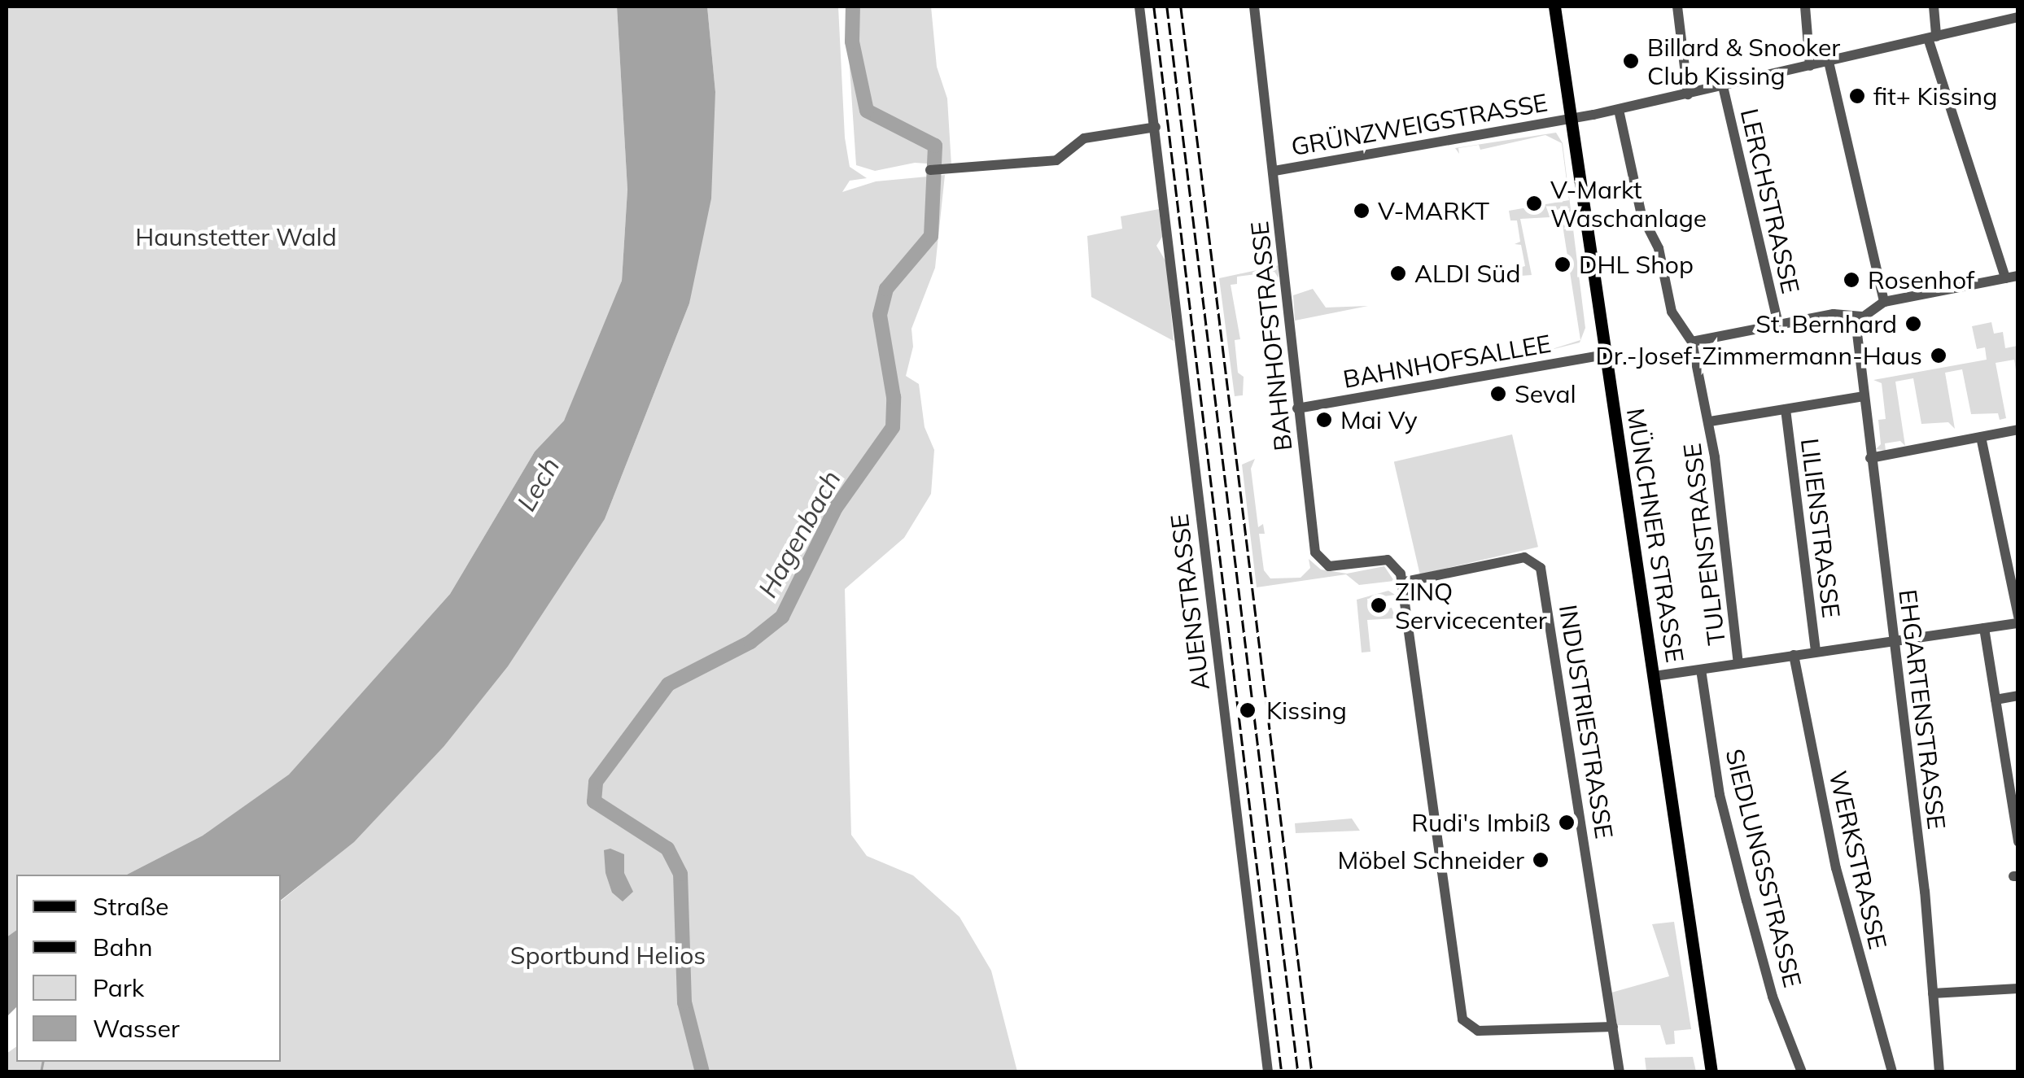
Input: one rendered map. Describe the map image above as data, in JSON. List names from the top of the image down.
{
  "streets": {
    "main road": ["MÜNCHNER STRASSE"],
    "street": [
      "GRÜNZWEIGSTRASSE",
      "LERCHSTRASSE",
      "BAHNHOFSTRASSE",
      "BAHNHOFSALLEE",
      "LILIENSTRASSE",
      "TULPENSTRASSE",
      "AUENSTRASSE",
      "EHGARTENSTRASSE",
      "INDUSTRIESTRASSE",
      "WERKSTRASSE",
      "SIEDLUNGSSTRASSE"
    ]
  },
  "crossings": [
    ["GRÜNZWEIGSTRASSE", "LERCHSTRASSE"],
    ["GRÜNZWEIGSTRASSE", "BAHNHOFSTRASSE"],
    ["GRÜNZWEIGSTRASSE", "MÜNCHNER STRASSE"],
    ["GRÜNZWEIGSTRASSE", "TULPENSTRASSE"],
    ["BAHNHOFSTRASSE", "BAHNHOFSALLEE"],
    ["BAHNHOFSTRASSE", "INDUSTRIESTRASSE"],
    ["BAHNHOFSALLEE", "MÜNCHNER STRASSE"],
    ["LILIENSTRASSE", "TULPENSTRASSE"],
    ["TULPENSTRASSE", "EHGARTENSTRASSE"]
  ],
  "water": ["Lech", "Hagenbach"],
  "parks": ["Haunstetter Wald", "Sportbund Helios"],
  "places": [
    "Billard & Snooker Club Kissing",
    "fit+ Kissing",
    "V-Markt Waschanlage",
    "V-MARKT",
    "DHL Shop",
    "ALDI Süd",
    "Rosenhof",
    "St. Bernhard",
    "Dr.-Josef-Zimmermann-Haus",
    "Seval",
    "Mai Vy",
    "ZINQ Servicecenter",
    "Kissing",
    "Rudi's Imbiß",
    "Möbel Schneider"
  ],
  "legend": [
    "Straße",
    "Bahn",
    "Park",
    "Wasser"
  ]
}
